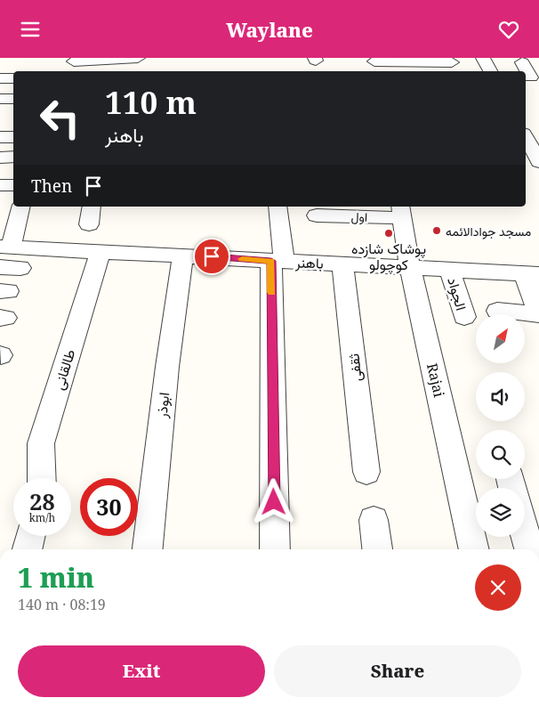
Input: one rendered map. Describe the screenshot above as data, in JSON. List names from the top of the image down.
{
  "streets": {
    "street": [
      "اول",
      "باهنر",
      "الجواد",
      "ثقفی",
      "طالقانی",
      "Rajai",
      "ابوذر"
    ]
  },
  "crossings": [
    ["اول", "Rajai"],
    ["باهنر", "الجواد"],
    ["باهنر", "ثقفی"],
    ["باهنر", "طالقانی"],
    ["باهنر", "Rajai"],
    ["باهنر", "ابوذر"]
  ],
  "places": ["مسجد جوادالائمه", "پوشاک شازده کوچولو"],
  "north": "top right",
  "page": {
    "header": "Waylane",
    "turn": ["110 m", "باهنر"],
    "then": "Then",
    "speed": "28 km/h",
    "limit": "30",
    "heading": ["1 min", "140 m · 08:19"],
    "buttons": ["Exit", "Share"]
  }
}
